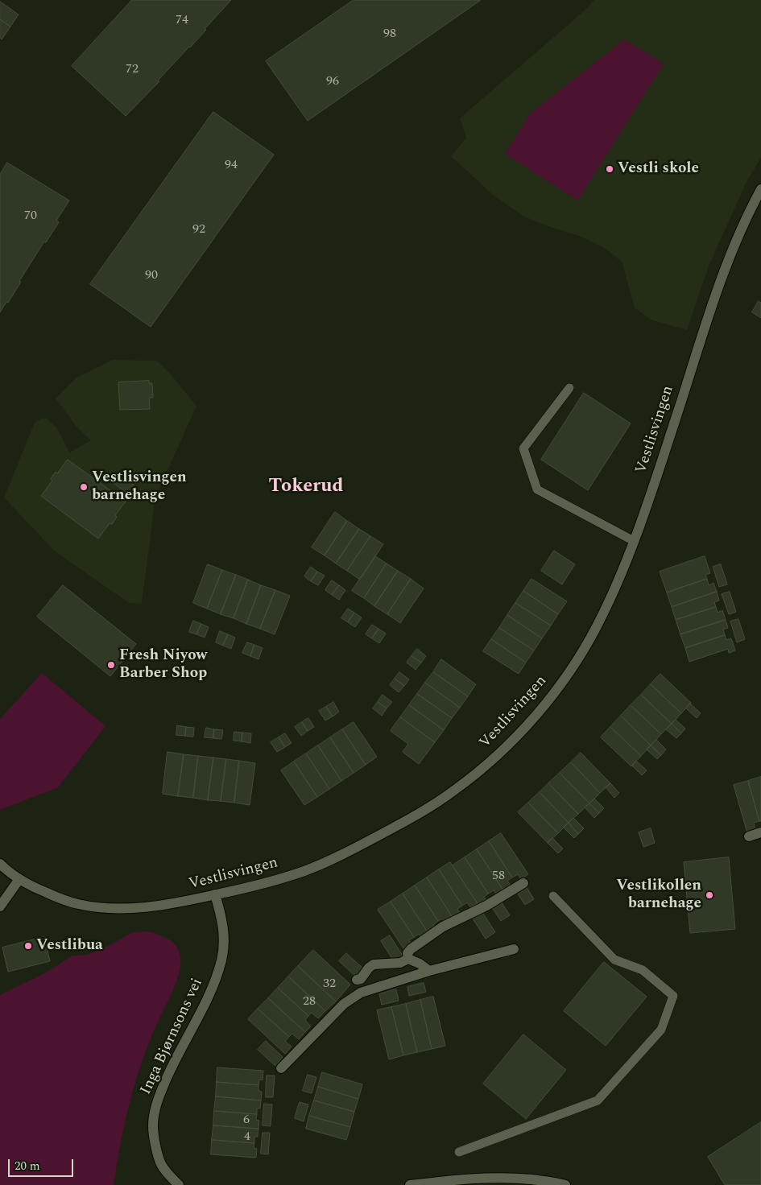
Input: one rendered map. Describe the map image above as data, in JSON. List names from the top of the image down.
{
  "streets": {
    "street": ["Vestlisvingen", "Inga Bjørnsons vei"]
  },
  "crossings": [
    ["Vestlisvingen", "Inga Bjørnsons vei"]
  ],
  "districts": ["Tokerud"],
  "places": [
    "Vestli skole",
    "Vestlisvingen barnehage",
    "Fresh Niyow Barber Shop",
    "Vestlikollen barnehage",
    "Vestlibua"
  ],
  "house_numbers": [
    "74",
    "98",
    "72",
    "96",
    "94",
    "70",
    "92",
    "90",
    "58",
    "32",
    "28",
    "6",
    "4"
  ],
  "scale_bar": "20 m"
}
